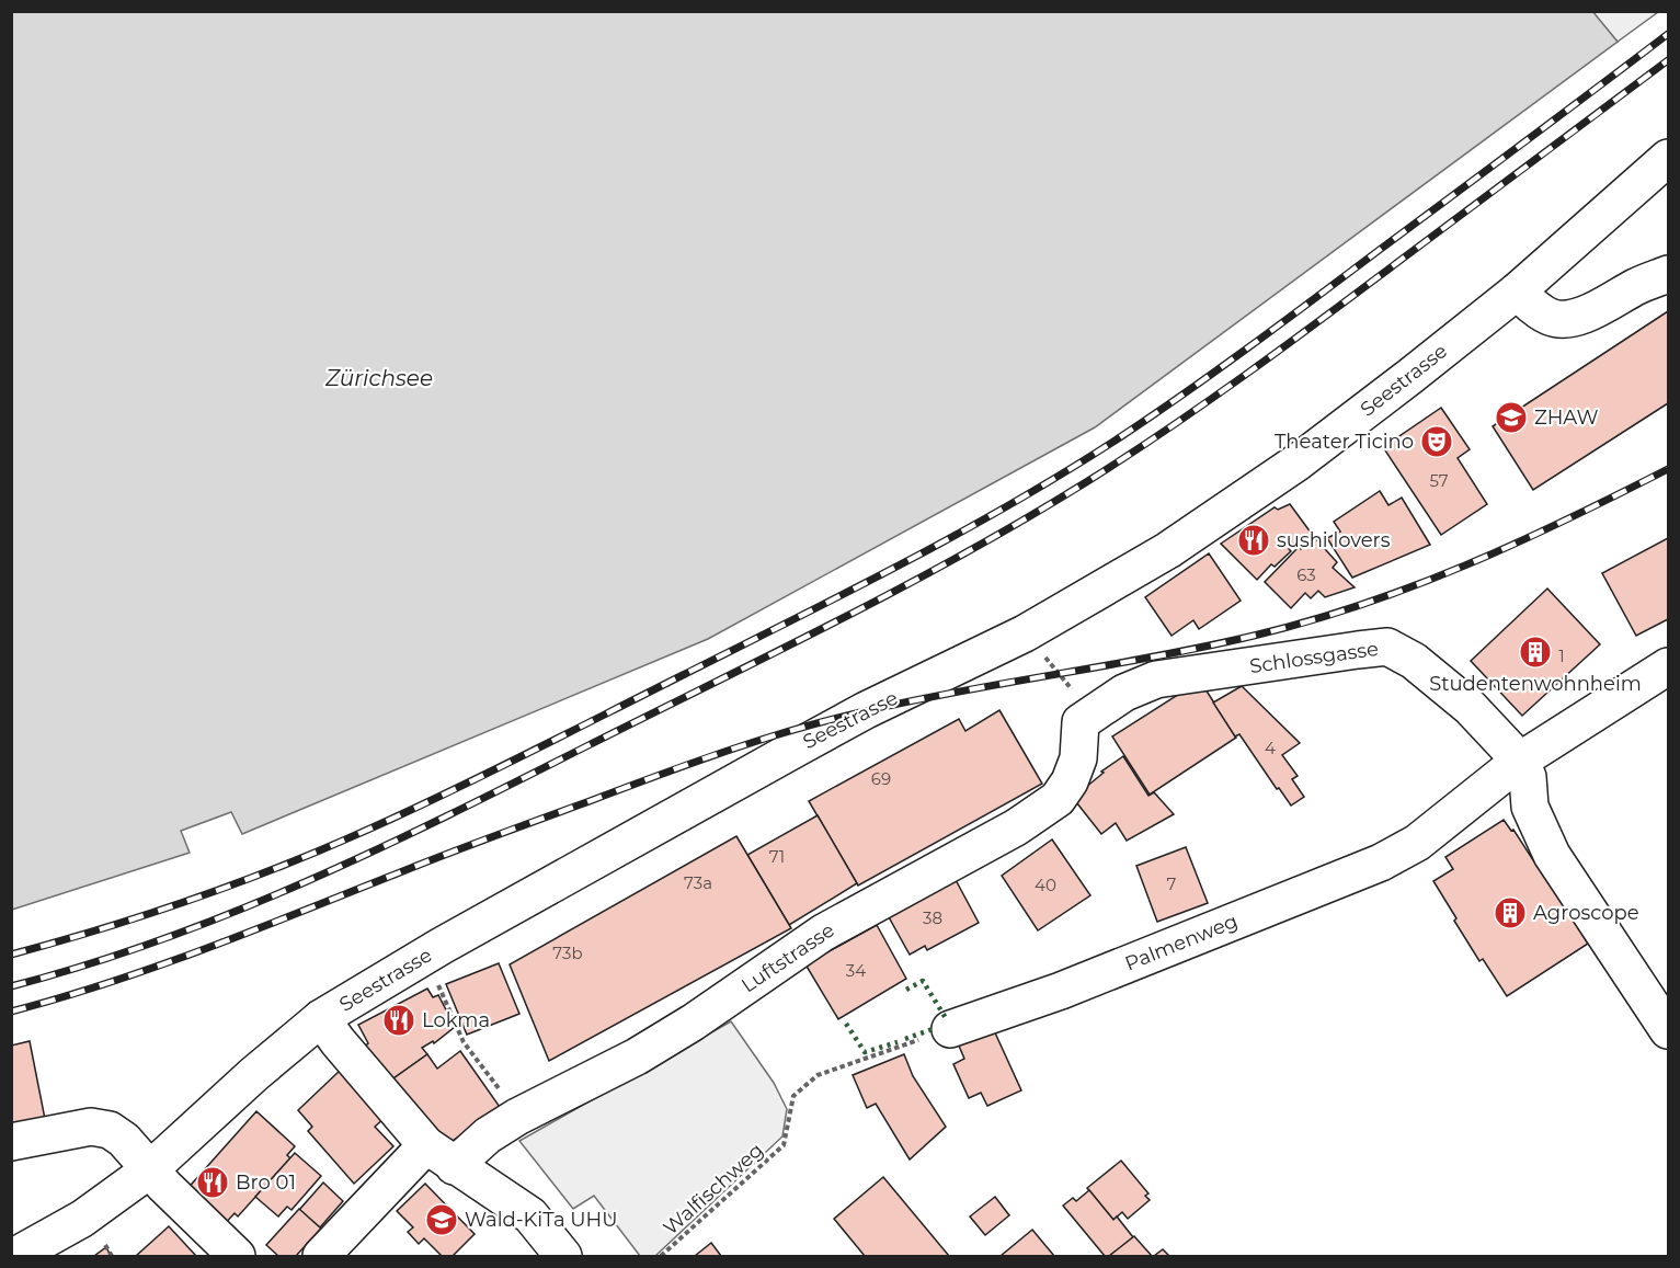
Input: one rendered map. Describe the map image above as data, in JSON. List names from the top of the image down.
{
  "streets": {
    "street": [
      "Seestrasse",
      "Schlossgasse",
      "Palmenweg",
      "Luftstrasse"
    ],
    "path": ["Walfischweg"]
  },
  "crossings": [
    ["Schlossgasse", "Palmenweg"],
    ["Schlossgasse", "Luftstrasse"],
    ["Palmenweg", "Walfischweg"]
  ],
  "water": ["Zürichsee"],
  "places": {
    "school or university": ["ZHAW", "Wald-KiTa UHU"],
    "theatre": ["Theater Ticino"],
    "restaurant": ["sushi lovers", "Lokma", "Bro 01"],
    "building": ["Studentenwohnheim", "Agroscope"]
  },
  "house_numbers": [
    "57",
    "63",
    "1",
    "4",
    "69",
    "71",
    "73a",
    "7",
    "40",
    "38",
    "73b",
    "34"
  ]
}
